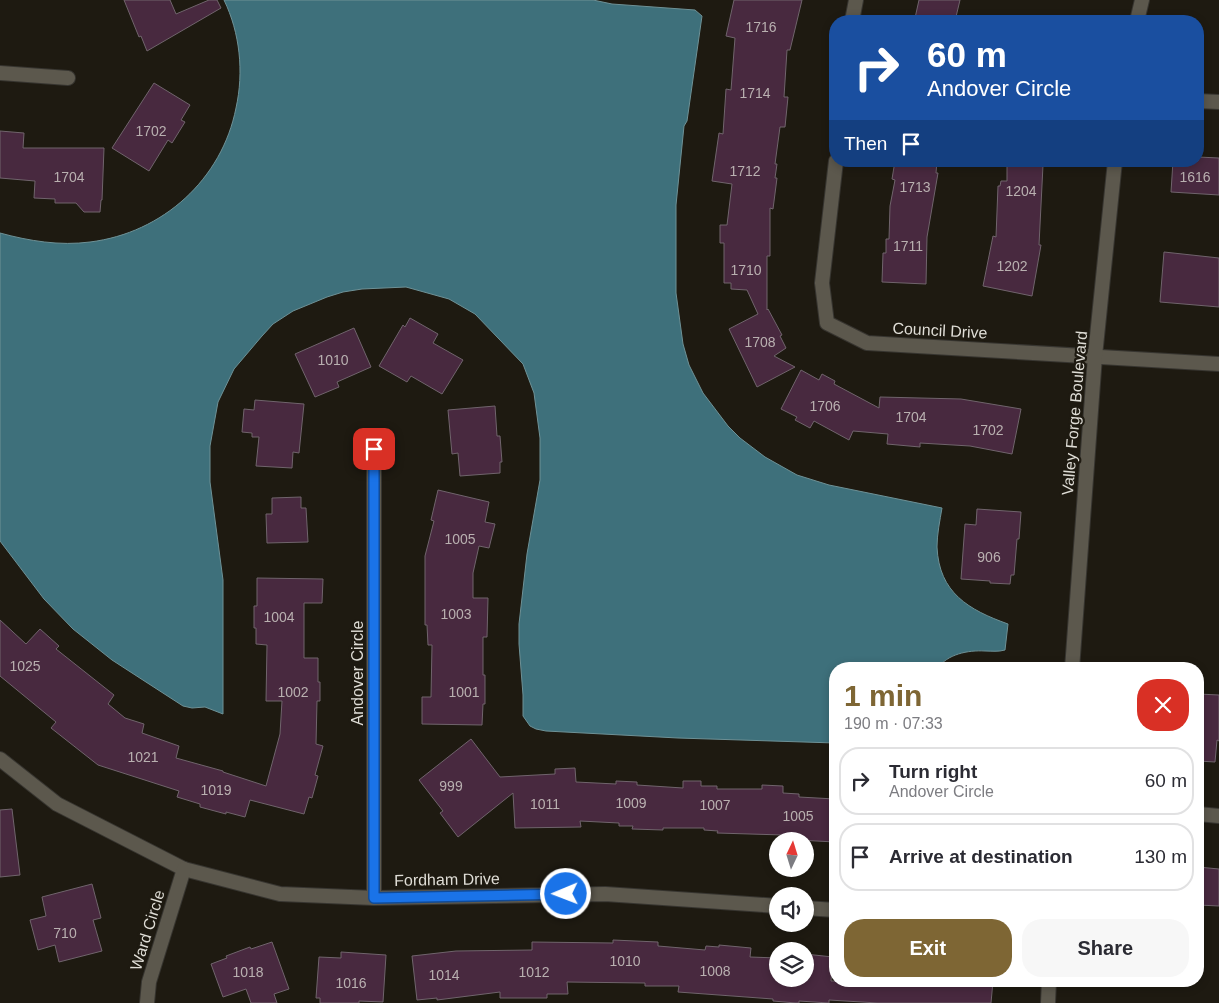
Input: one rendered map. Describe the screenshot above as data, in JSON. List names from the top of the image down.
{
  "streets": {
    "street": [
      "Council Drive",
      "Valley Forge Boulevard",
      "Andover Circle",
      "Fordham Drive",
      "Ward Circle"
    ]
  },
  "crossings": [
    ["Council Drive", "Valley Forge Boulevard"],
    ["Andover Circle", "Fordham Drive"],
    ["Fordham Drive", "Ward Circle"]
  ],
  "house_numbers": [
    "1716",
    "1714",
    "1702",
    "1712",
    "1704",
    "1616",
    "1713",
    "1204",
    "1711",
    "1202",
    "1710",
    "1708",
    "1010",
    "1706",
    "1704",
    "1702",
    "1005",
    "906",
    "1003",
    "1004",
    "1025",
    "1002",
    "1001",
    "1021",
    "999",
    "1019",
    "1009",
    "1011",
    "1007",
    "1005",
    "710",
    "1010",
    "1008",
    "1018",
    "1012",
    "1014",
    "1016"
  ],
  "north": "top",
  "page": {
    "turn": ["60 m", "Andover Circle"],
    "then": "Then",
    "heading": ["1 min", "190 m · 07:33"],
    "list": [
      {
        "name": "Turn right",
        "note": "Andover Circle",
        "value": "60 m"
      },
      {
        "name": "Arrive at destination",
        "value": "130 m"
      }
    ],
    "buttons": ["Exit", "Share"]
  }
}
